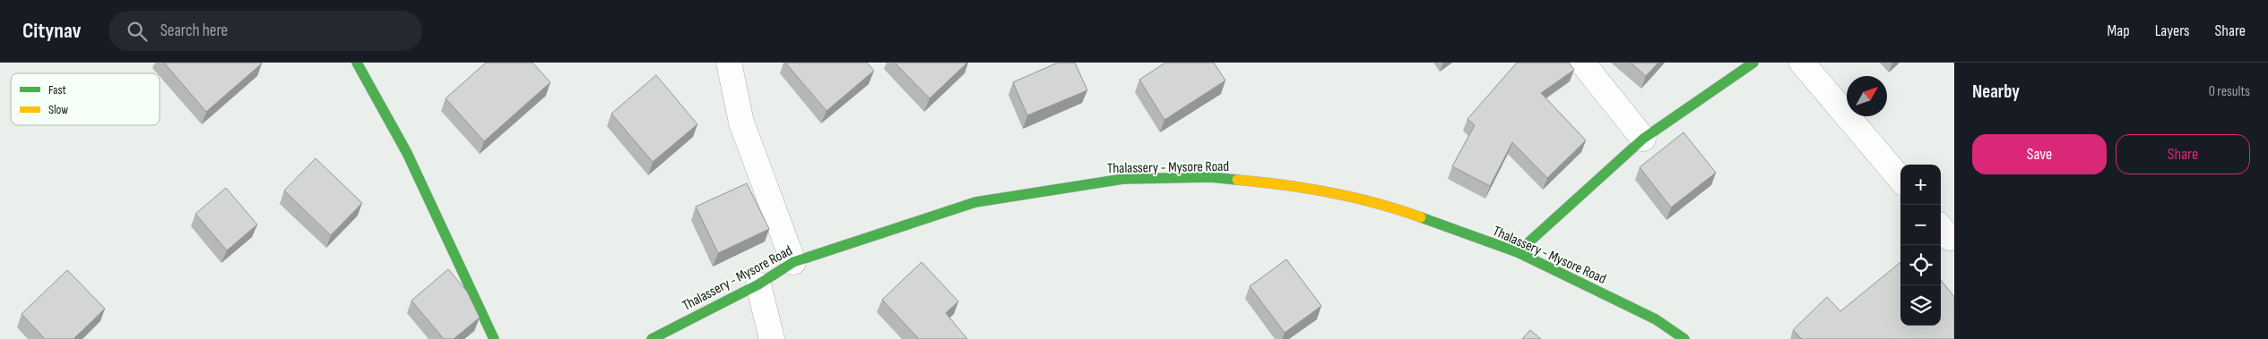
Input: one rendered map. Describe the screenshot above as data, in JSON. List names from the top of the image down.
{
  "streets": {
    "main road": ["Thalassery - Mysore Road"]
  },
  "legend": ["Fast", "Slow"],
  "north": "top right",
  "page": {
    "header": "Citynav",
    "search": "Search here",
    "nav": ["Map", "Layers", "Share"],
    "heading": ["Nearby", "0 results"],
    "buttons": ["Save", "Share"],
    "map_buttons": ["+", "−"]
  }
}
